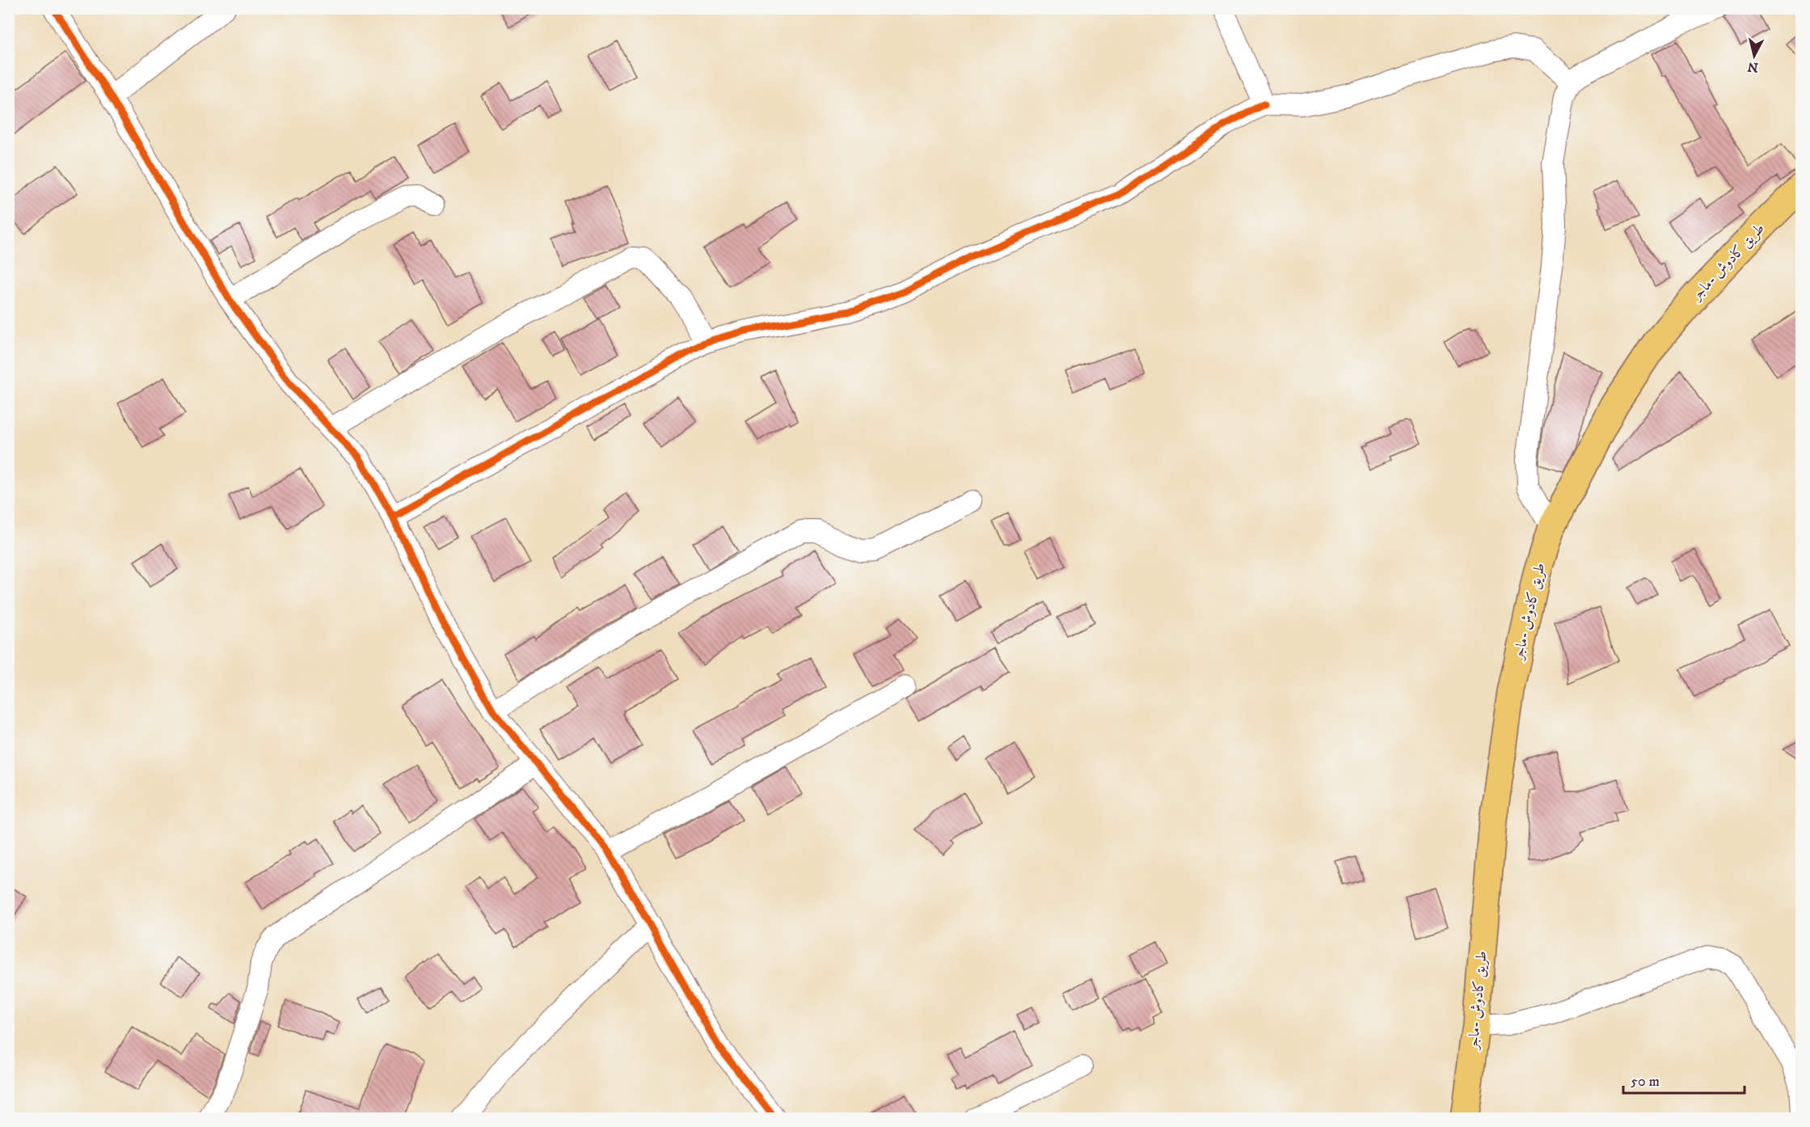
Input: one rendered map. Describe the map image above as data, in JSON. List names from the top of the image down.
{
  "streets": {
    "highway": ["طريق كادوش -ماجر"]
  },
  "scale_bar": "50 m",
  "north": "bottom"
}
